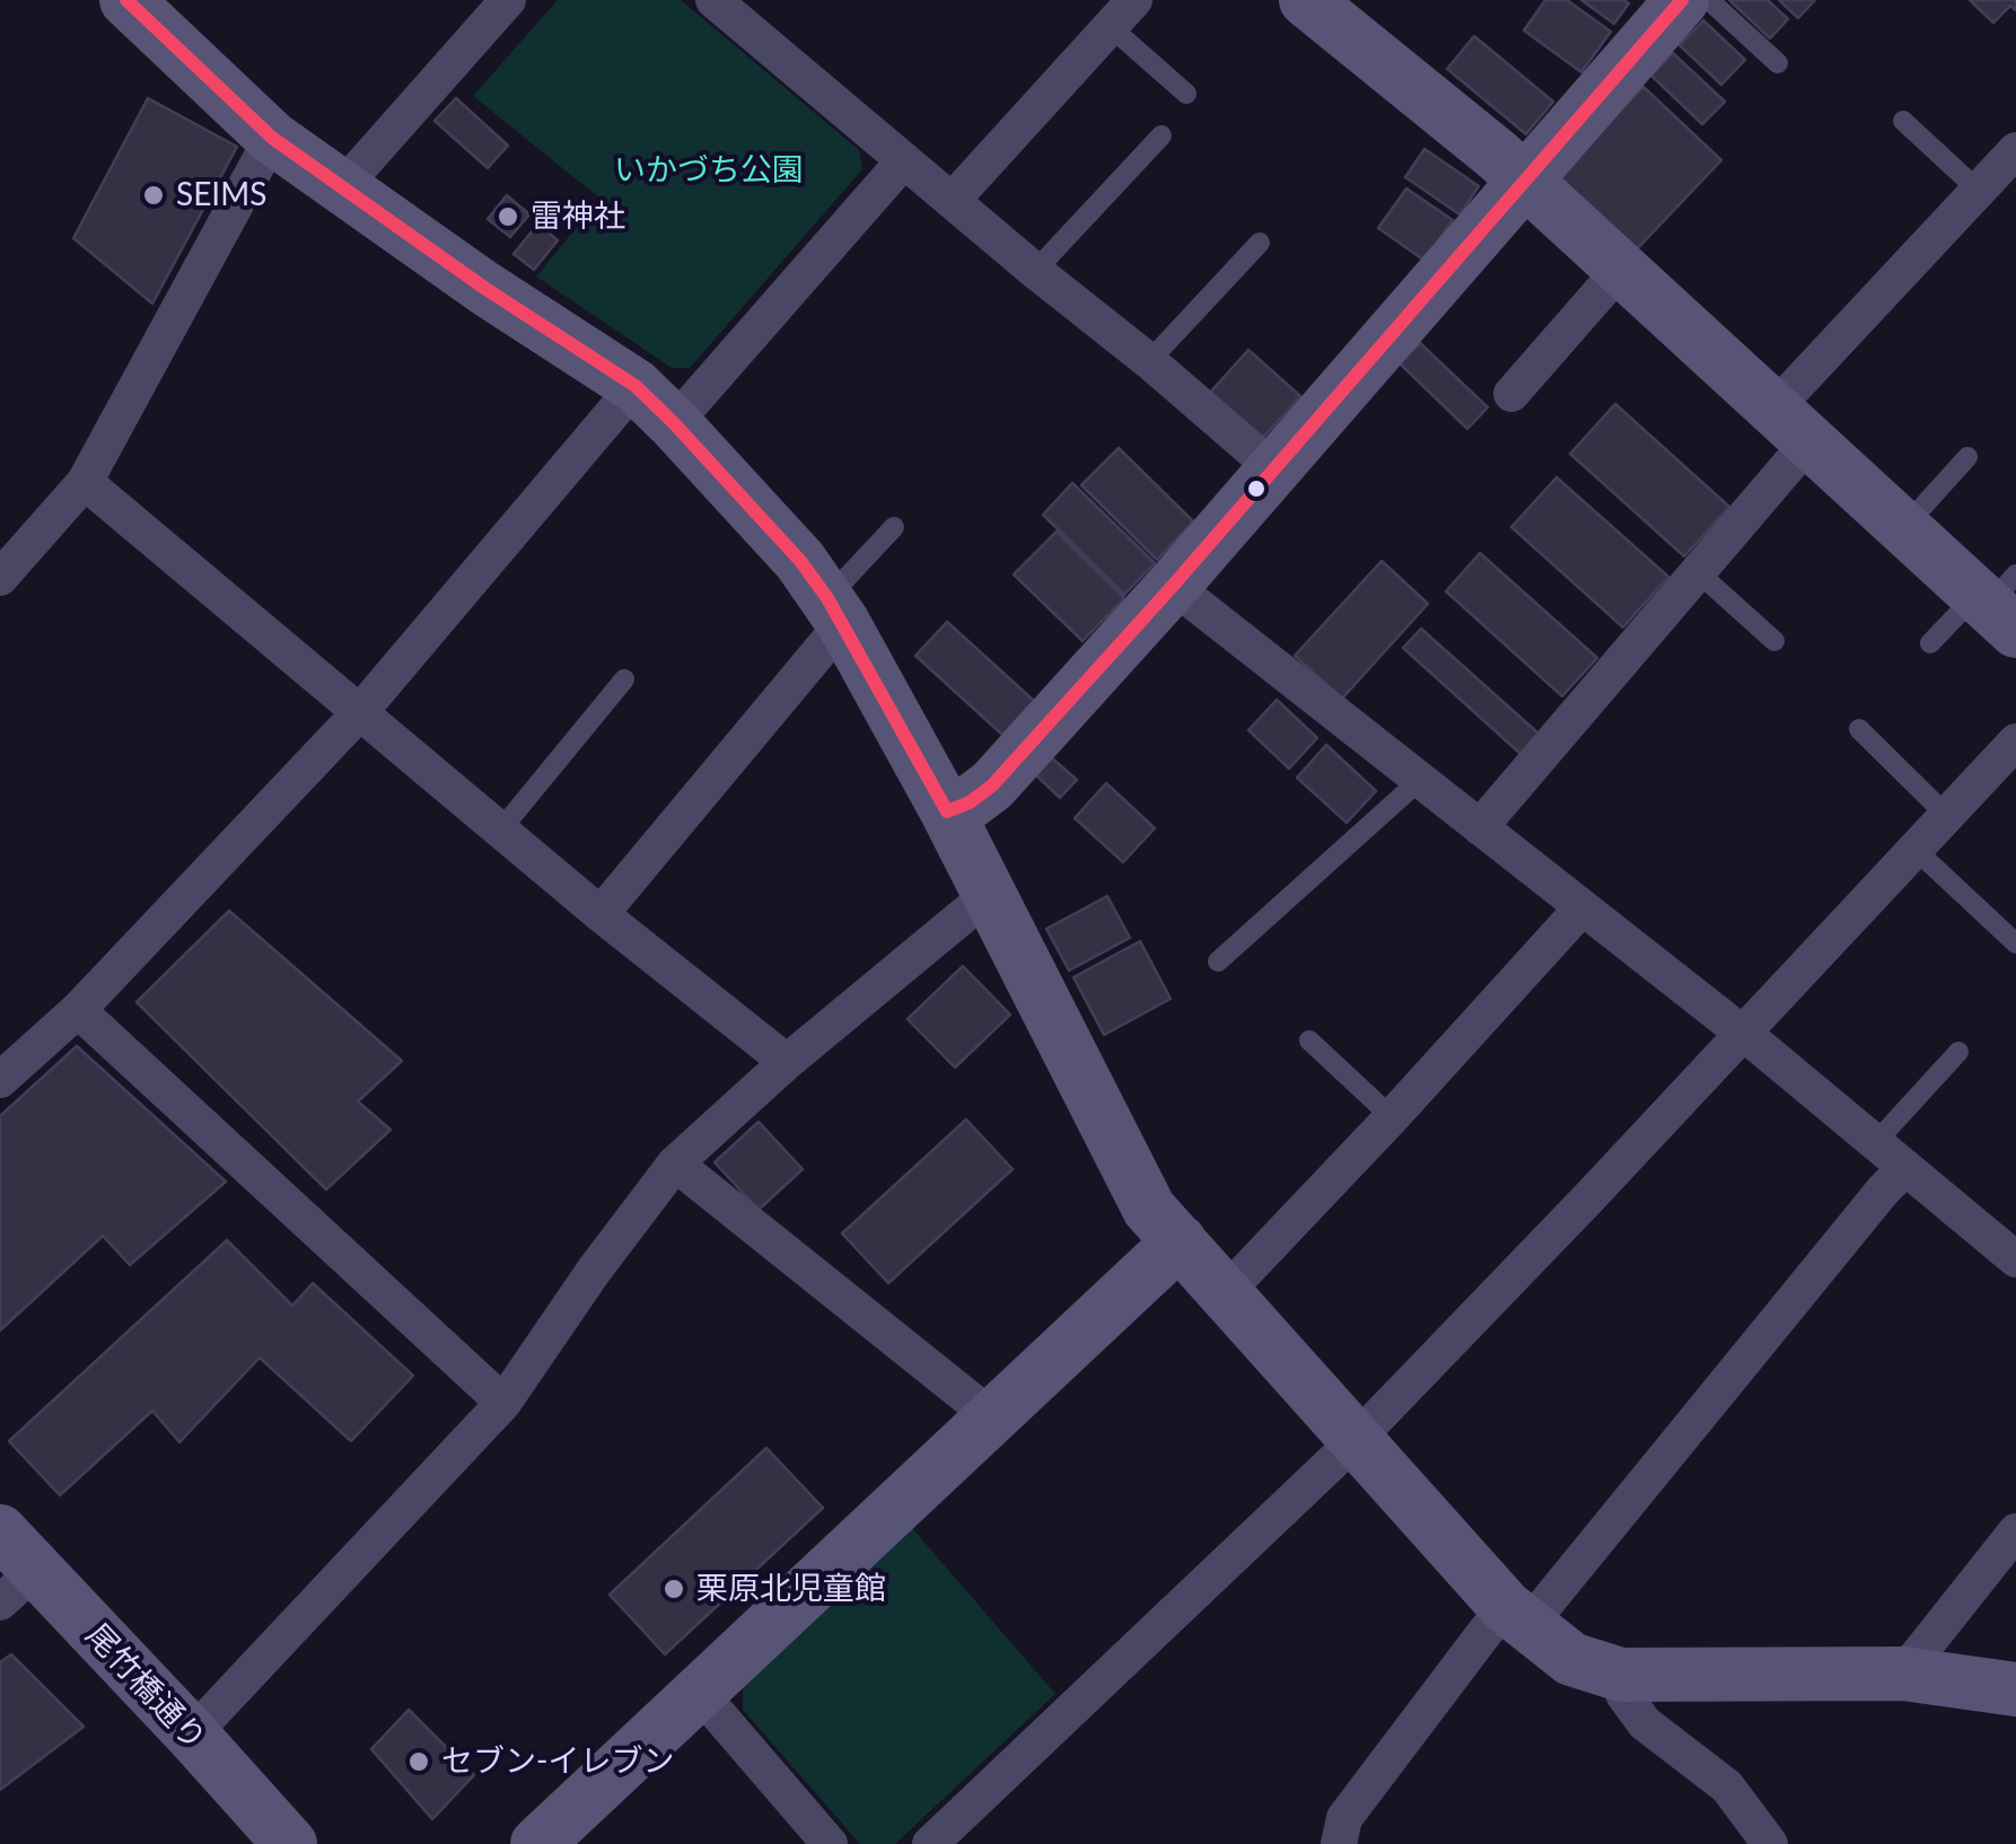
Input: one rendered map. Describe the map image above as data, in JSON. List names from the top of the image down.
{
  "streets": {
    "street": ["尾竹橋通り"]
  },
  "parks": ["いかづち公園"],
  "places": [
    "SEIMS",
    "雷神社",
    "栗原北児童館",
    "セブン-イレブン"
  ]
}
